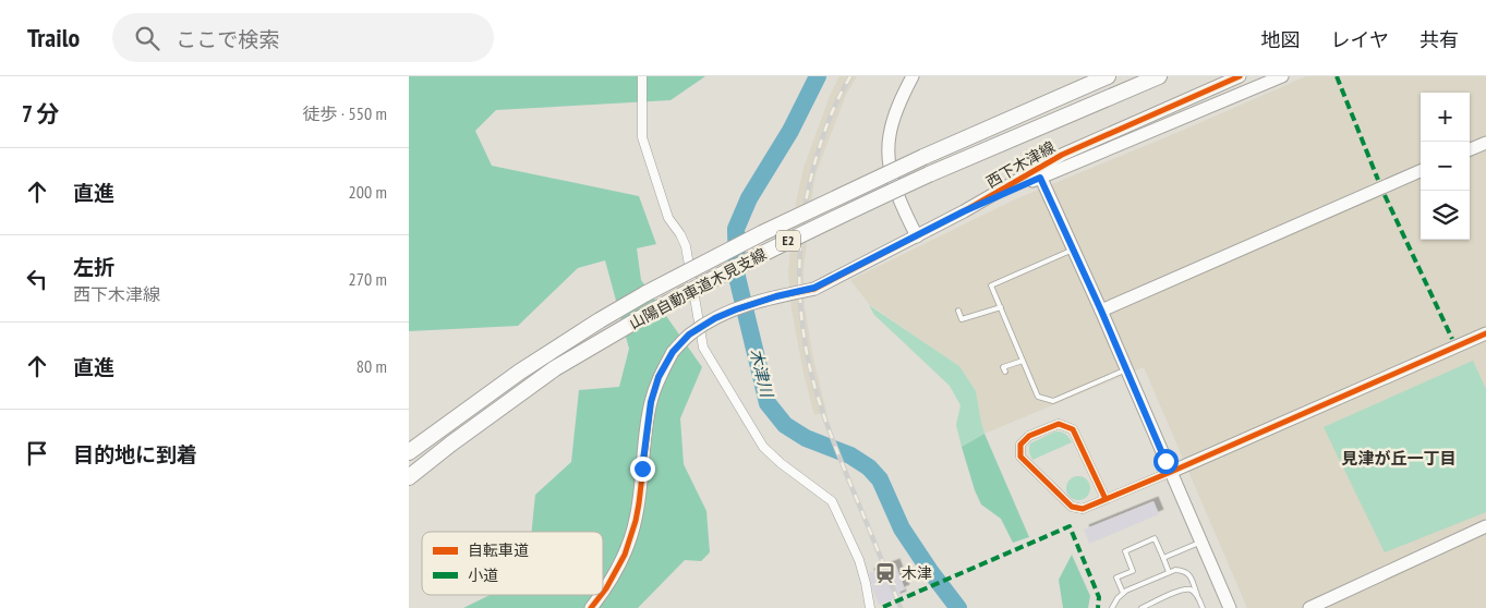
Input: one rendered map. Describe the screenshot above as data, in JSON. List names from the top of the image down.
{
  "streets": {
    "highway": ["E2", "山陽自動車道木見支線"],
    "street": ["西下木津線"]
  },
  "districts": ["見津が丘一丁目"],
  "water": ["木津川"],
  "places": {
    "station": ["木津"]
  },
  "legend": ["自転車道", "小道"],
  "page": {
    "header": "Trailo",
    "search": "ここで検索",
    "nav": ["地図", "レイヤ", "共有"],
    "heading": ["7 分", "徒歩 · 550 m"],
    "map_buttons": ["+", "−"],
    "list": [
      ["直進", "200 m"],
      ["左折", "西下木津線", "270 m"],
      ["直進", "80 m"],
      "目的地に到着"
    ]
  }
}
